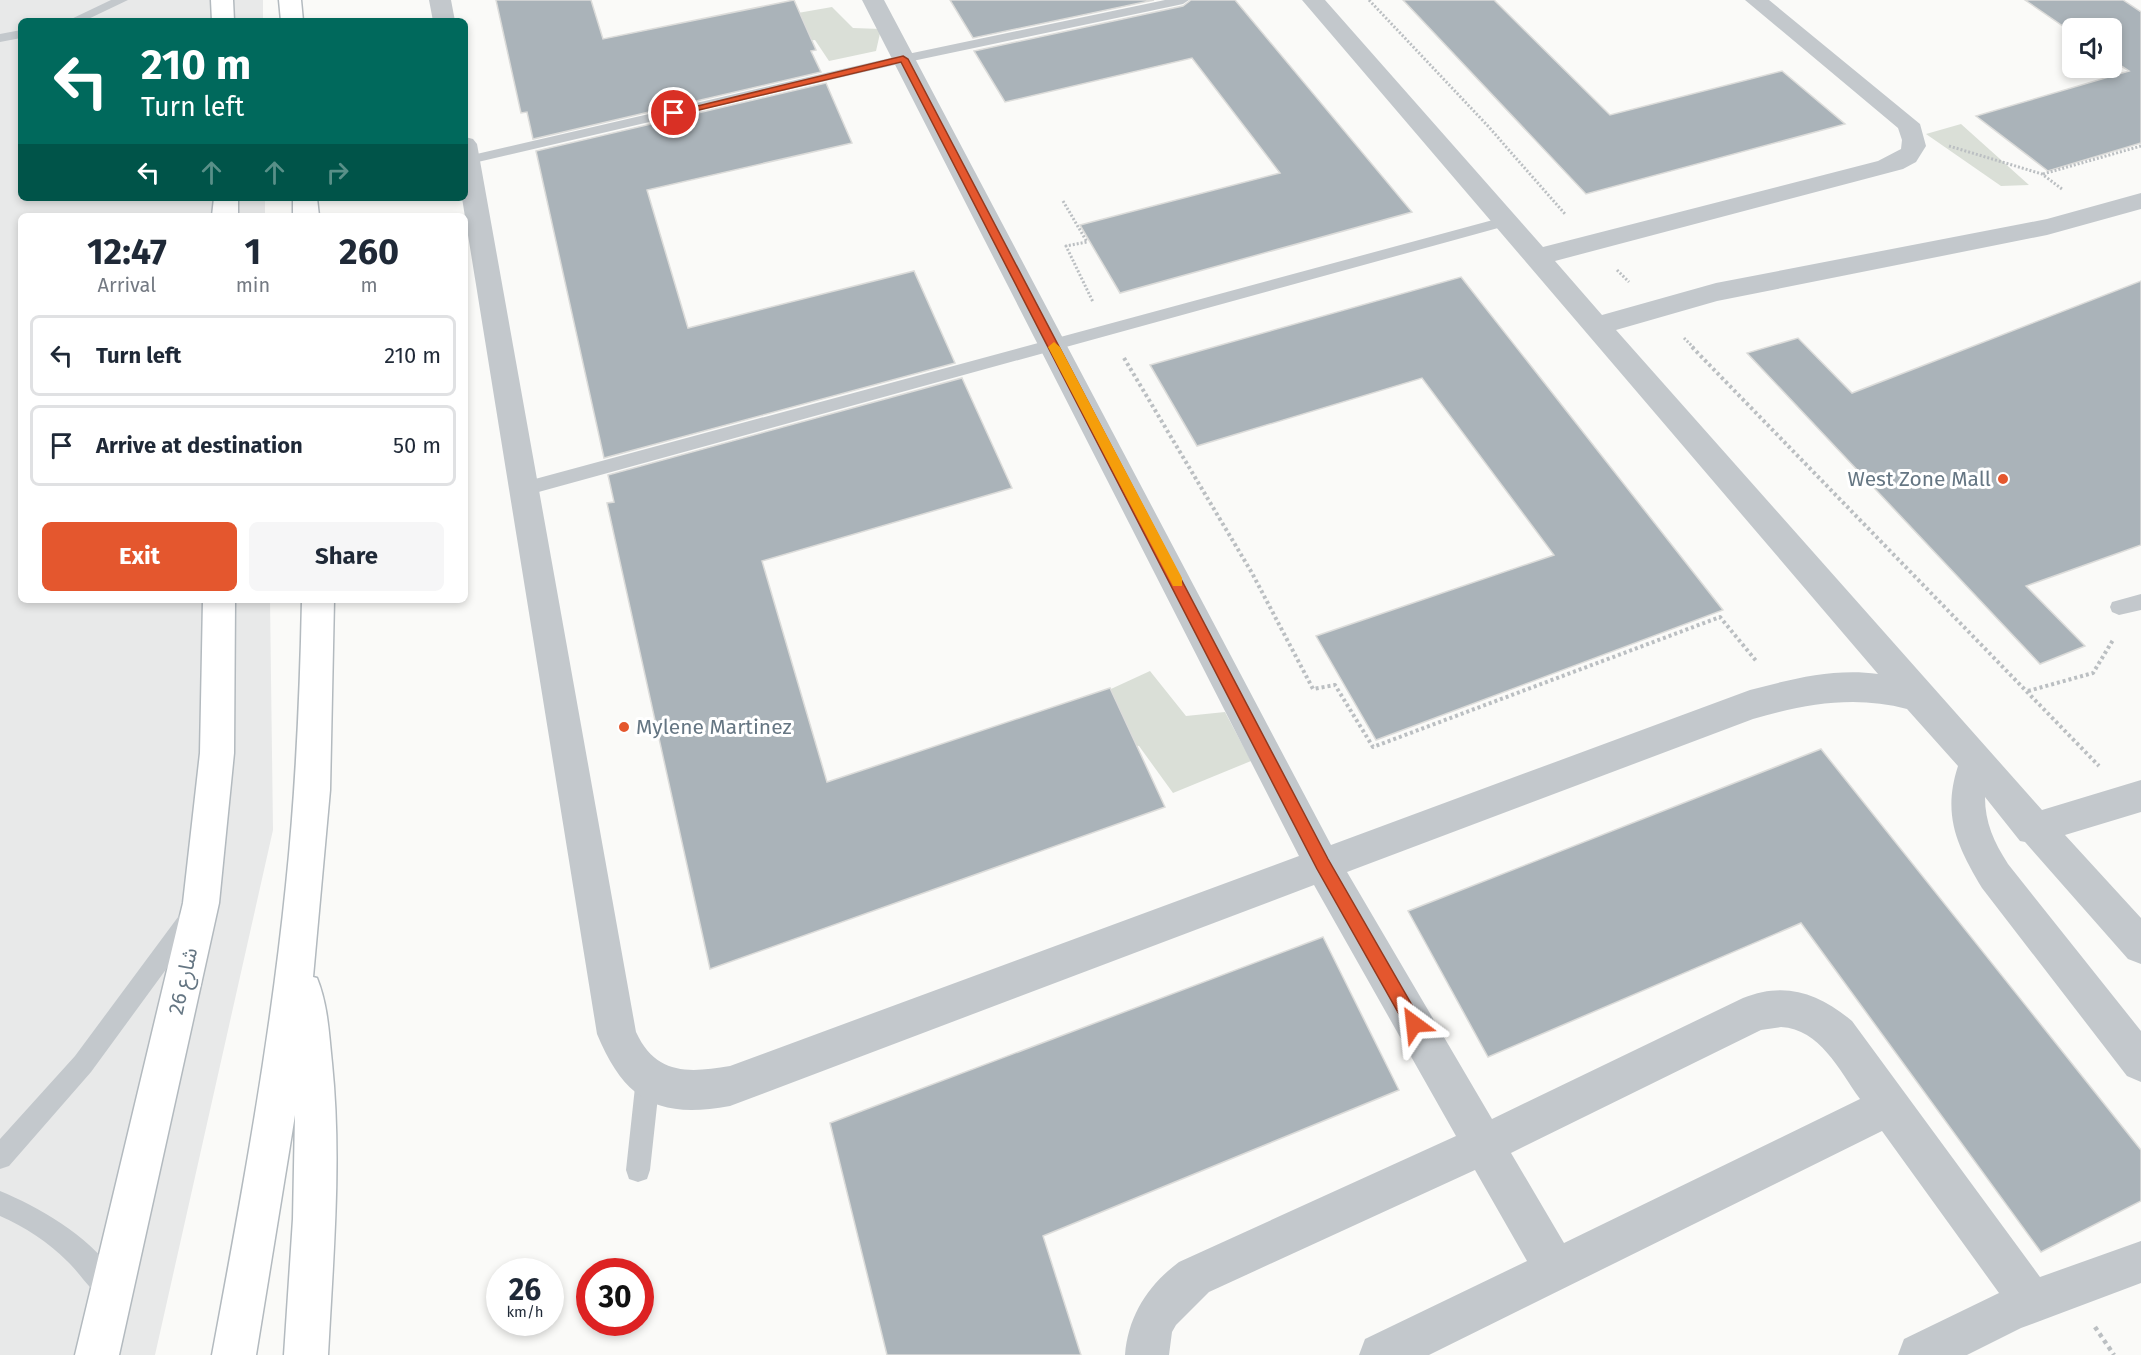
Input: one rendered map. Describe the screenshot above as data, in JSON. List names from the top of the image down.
{
  "streets": {
    "street": ["شارع 26"]
  },
  "places": ["West Zone Mall", "Mylene Martinez"],
  "page": {
    "turn": ["210 m", "Turn left"],
    "eta": [
      "12:47",
      "Arrival",
      "1",
      "min",
      "260",
      "m"
    ],
    "list": [
      {
        "name": "Turn left",
        "value": "210 m"
      },
      {
        "name": "Arrive at destination",
        "value": "50 m"
      }
    ],
    "buttons": ["Exit", "Share"],
    "speed": "26 km/h",
    "limit": "30"
  }
}
